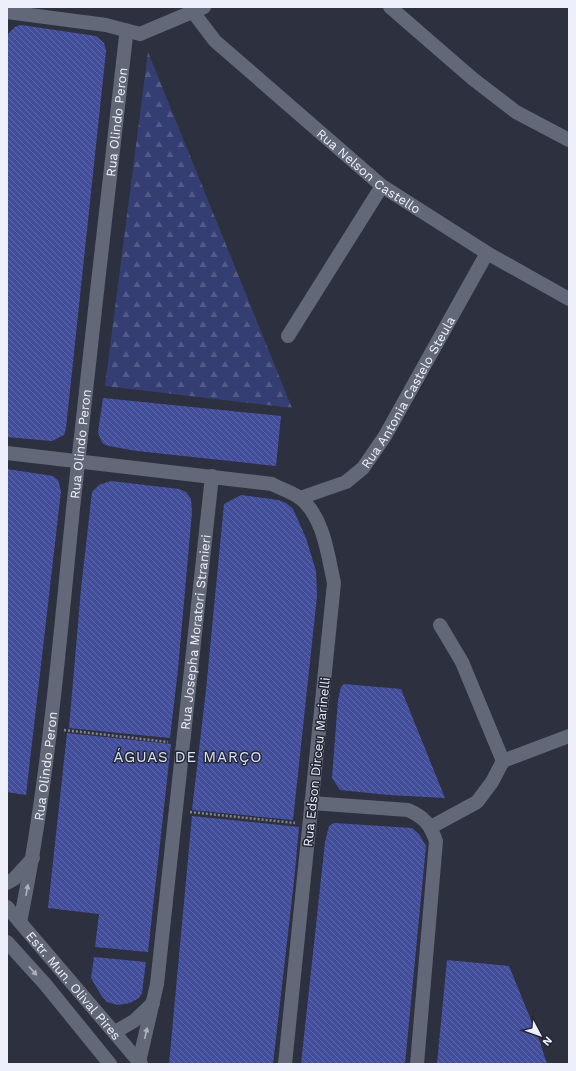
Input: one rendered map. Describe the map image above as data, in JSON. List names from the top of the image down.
{
  "streets": {
    "street": [
      "Rua Olindo Peron",
      "Rua Nelson Castello",
      "Rua Antonia Castelo Steula",
      "Rua Josepha Moratori Stranieri",
      "Rua Edson Dirceu Marinelli",
      "Estr. Mun. Olival Pires"
    ]
  },
  "crossings": [
    ["Rua Olindo Peron", "Rua Edson Dirceu Marinelli"],
    ["Rua Olindo Peron", "Estr. Mun. Olival Pires"],
    ["Rua Nelson Castello", "Rua Antonia Castelo Steula"],
    ["Rua Antonia Castelo Steula", "Rua Edson Dirceu Marinelli"],
    ["Rua Josepha Moratori Stranieri", "Rua Edson Dirceu Marinelli"],
    ["Rua Josepha Moratori Stranieri", "Estr. Mun. Olival Pires"]
  ],
  "districts": ["ÁGUAS DE MARÇO"],
  "north": "bottom right"
}
